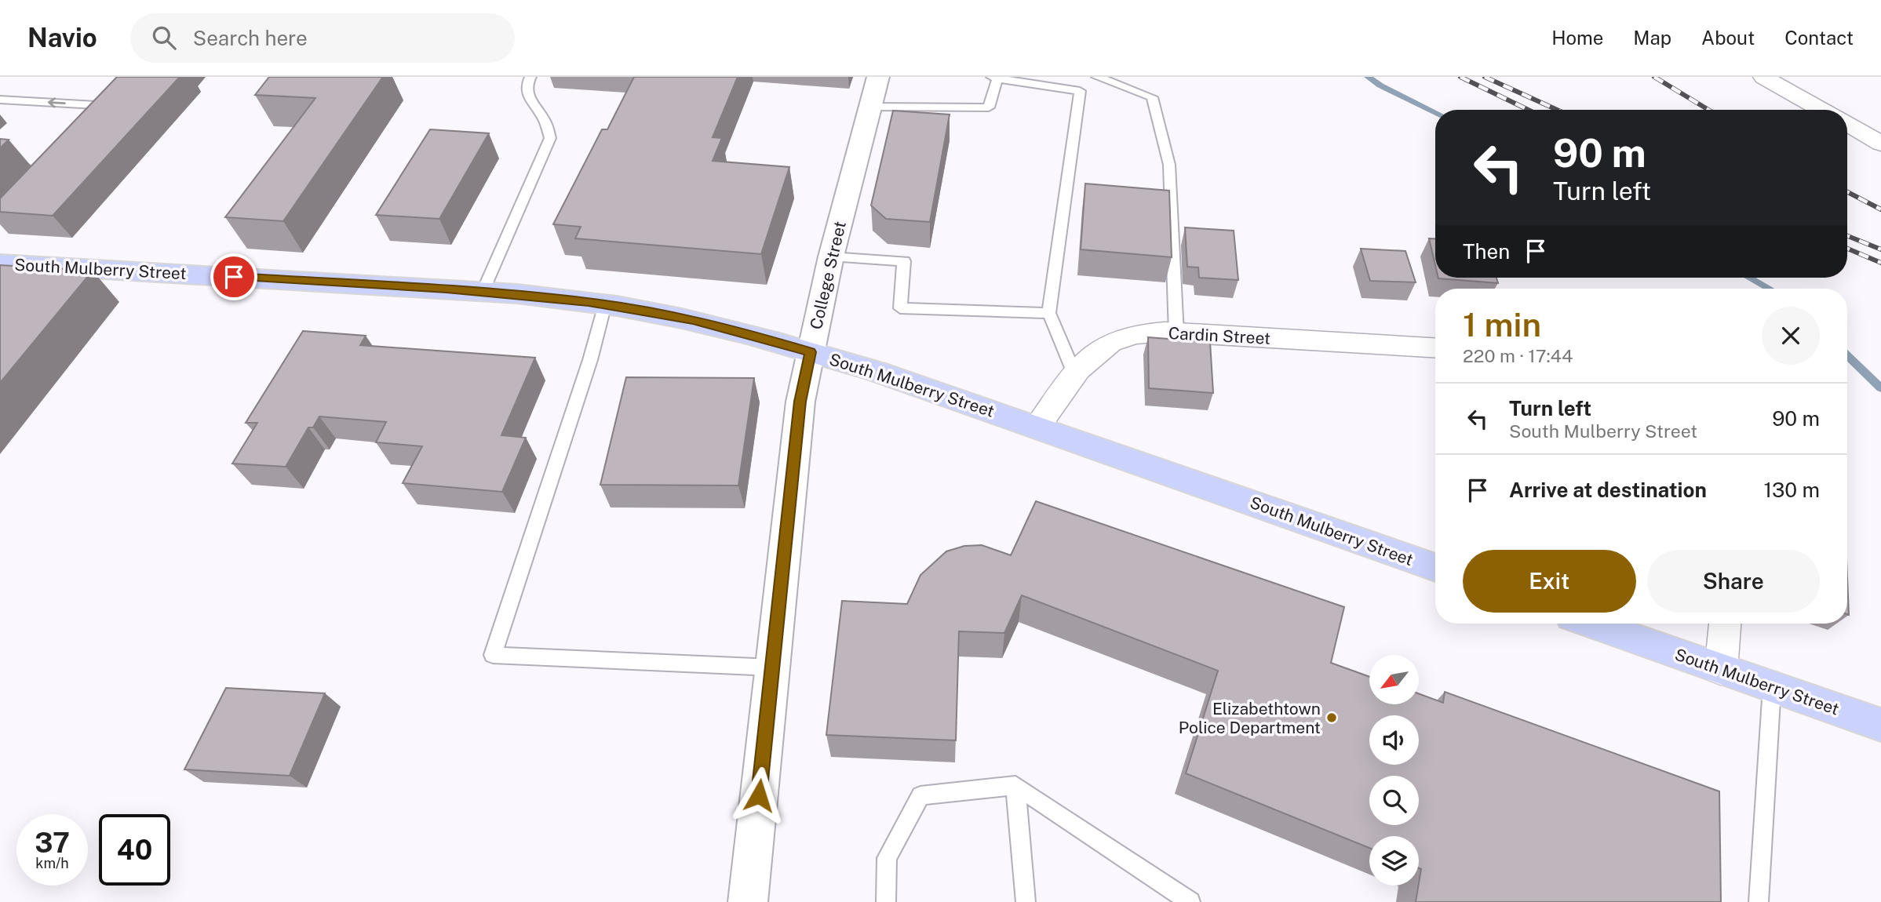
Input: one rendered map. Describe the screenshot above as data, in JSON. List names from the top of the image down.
{
  "streets": {
    "main road": ["South Mulberry Street"],
    "street": ["College Street", "Cardin Street"]
  },
  "crossings": [
    ["South Mulberry Street", "College Street"],
    ["South Mulberry Street", "Cardin Street"]
  ],
  "places": ["Elizabethtown Police Department"],
  "north": "bottom left",
  "page": {
    "header": "Navio",
    "search": "Search here",
    "nav": [
      "Home",
      "Map",
      "About",
      "Contact"
    ],
    "turn": ["90 m", "Turn left"],
    "then": "Then",
    "heading": ["1 min", "220 m · 17:44"],
    "list": [
      {
        "name": "Turn left",
        "note": "South Mulberry Street",
        "value": "90 m"
      },
      {
        "name": "Arrive at destination",
        "value": "130 m"
      }
    ],
    "buttons": ["Exit", "Share"],
    "speed": "37 km/h",
    "limit": "40"
  }
}
